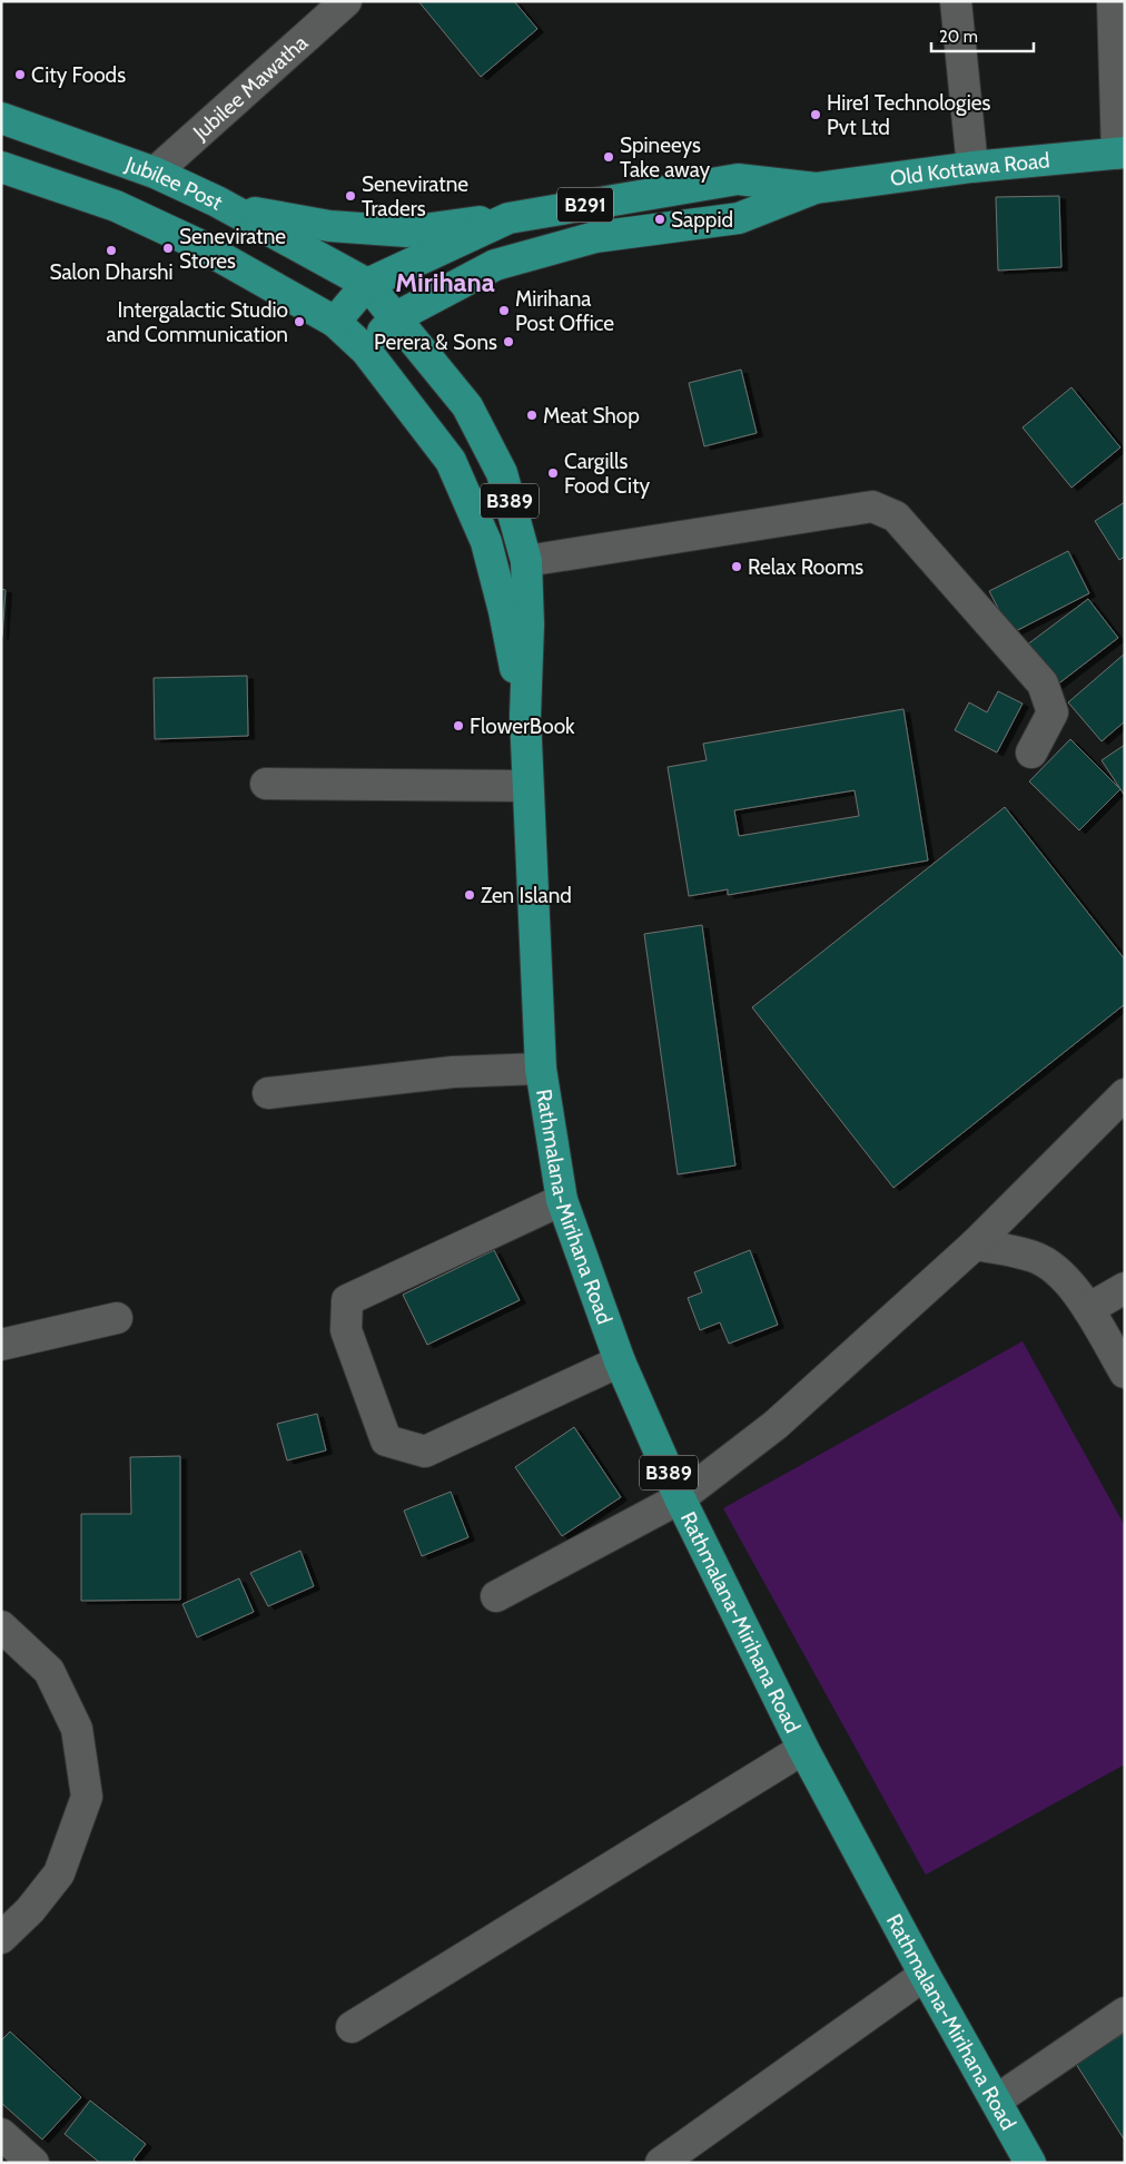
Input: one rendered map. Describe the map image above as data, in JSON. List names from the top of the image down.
{
  "streets": {
    "main road": [
      "Old Kottawa Road",
      "Jubilee Post",
      "B291",
      "B389",
      "Rathmalana-Mirihana Road"
    ],
    "street": ["Jubilee Mawatha"]
  },
  "crossings": [
    ["Jubilee Mawatha", "Jubilee Post"],
    ["Old Kottawa Road", "Jubilee Post"],
    ["Old Kottawa Road", "Rathmalana-Mirihana Road"],
    ["Jubilee Post", "Rathmalana-Mirihana Road"]
  ],
  "districts": ["Mirihana"],
  "places": [
    "City Foods",
    "Hire1 Technologies Pvt Ltd",
    "Spineeys Take away",
    "Seneviratne Traders",
    "Sappid",
    "Seneviratne Stores",
    "Salon Dharshi",
    "Mirihana Post Office",
    "Intergalactic Studio and Communication",
    "Perera & Sons",
    "Meat Shop",
    "Cargills Food City",
    "Relax Rooms",
    "FlowerBook",
    "Zen Island"
  ],
  "scale_bar": "20 m"
}
